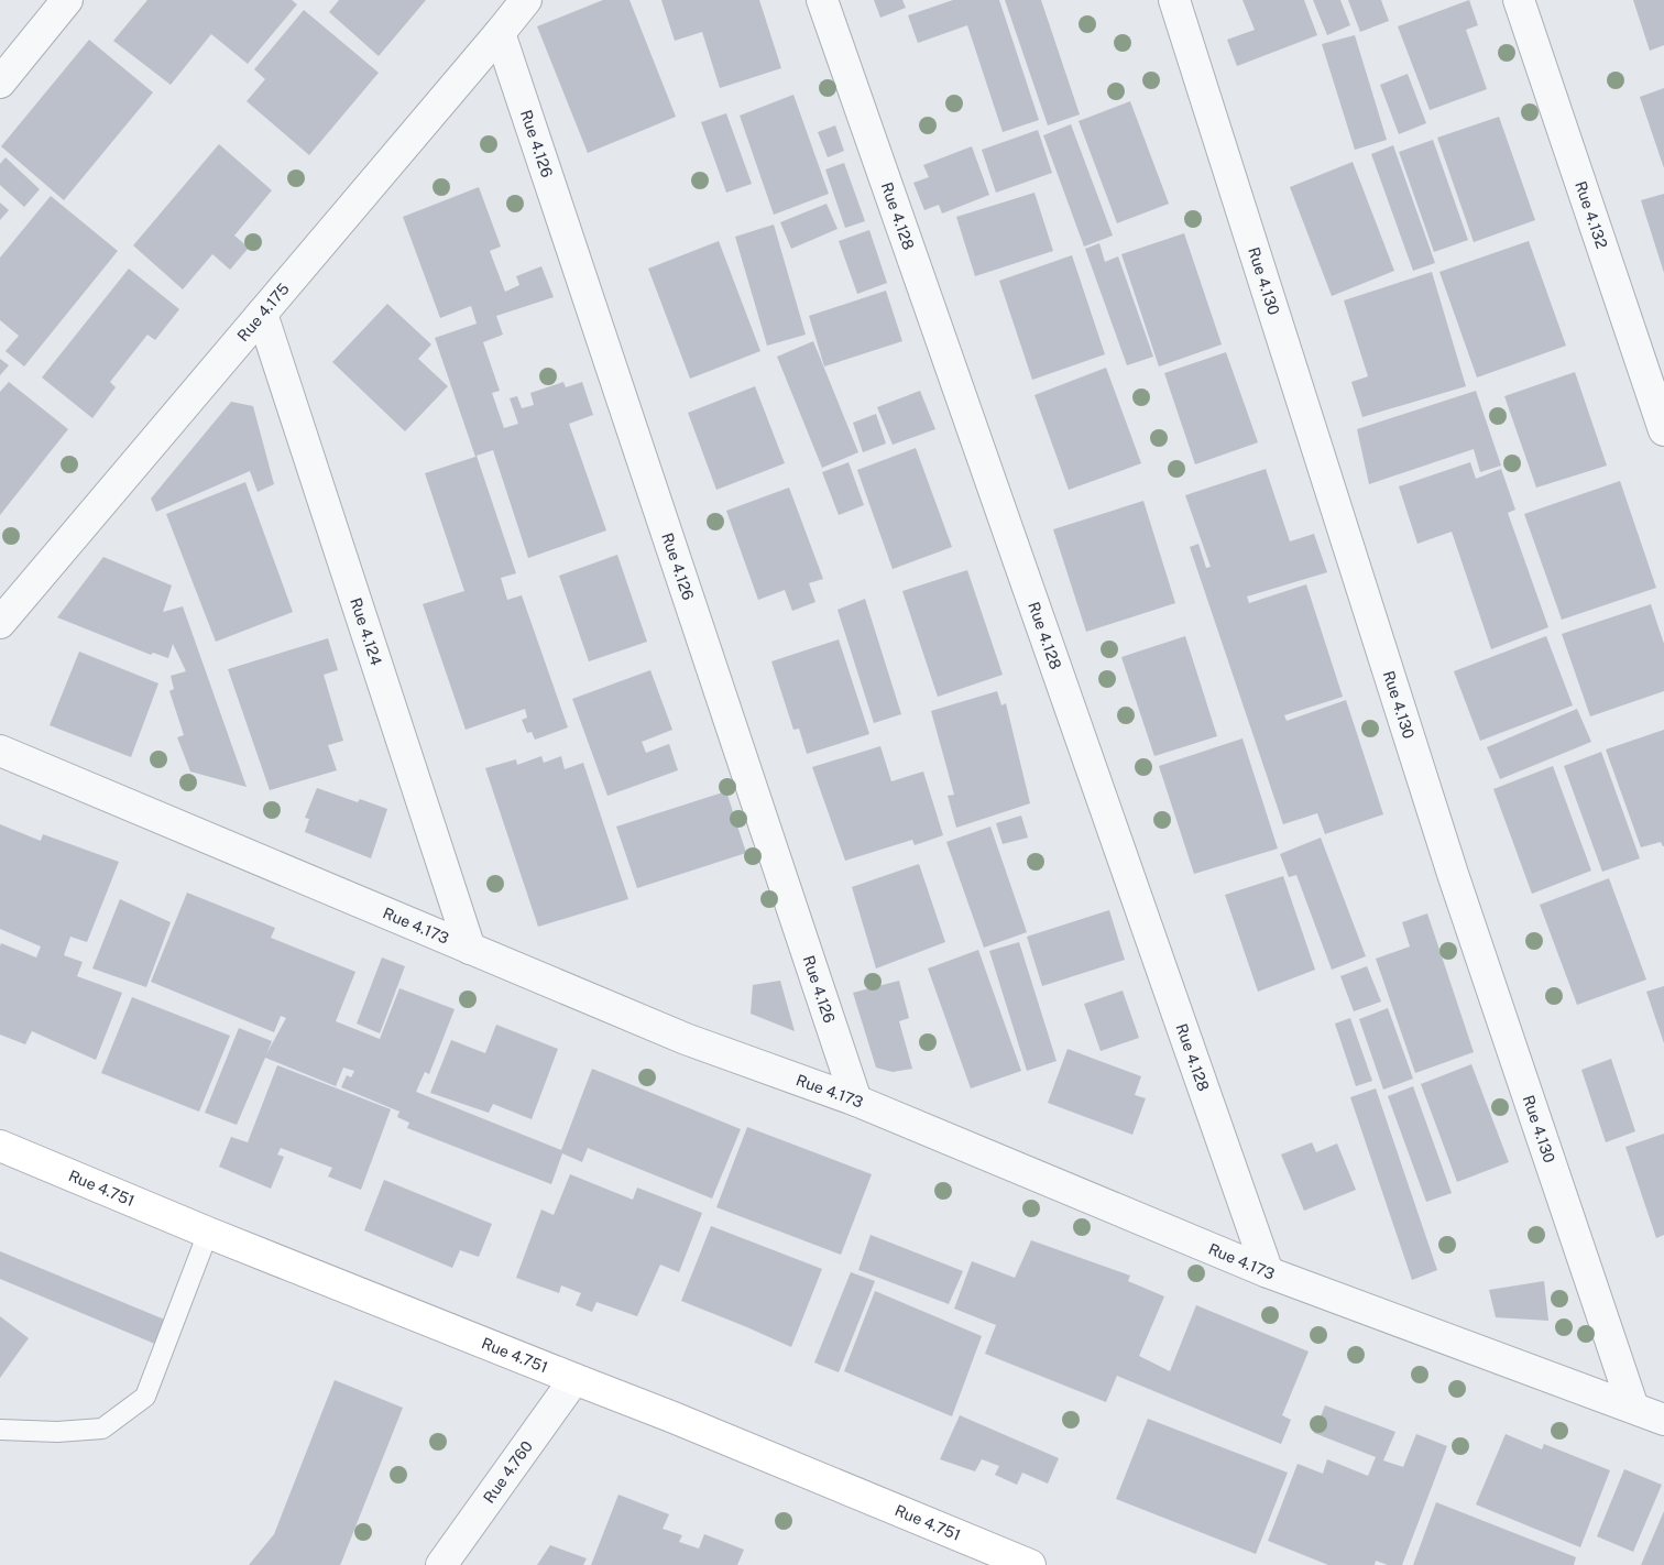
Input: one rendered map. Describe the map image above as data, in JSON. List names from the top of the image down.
{
  "streets": {
    "main road": ["Rue 4.751"],
    "street": [
      "Rue 4.126",
      "Rue 4.128",
      "Rue 4.132",
      "Rue 4.130",
      "Rue 4.175",
      "Rue 4.124",
      "Rue 4.173",
      "Rue 4.760"
    ]
  },
  "crossings": [
    ["Rue 4.126", "Rue 4.175"],
    ["Rue 4.126", "Rue 4.173"],
    ["Rue 4.128", "Rue 4.173"],
    ["Rue 4.130", "Rue 4.173"],
    ["Rue 4.175", "Rue 4.124"],
    ["Rue 4.124", "Rue 4.173"],
    ["Rue 4.751", "Rue 4.760"]
  ]
}
